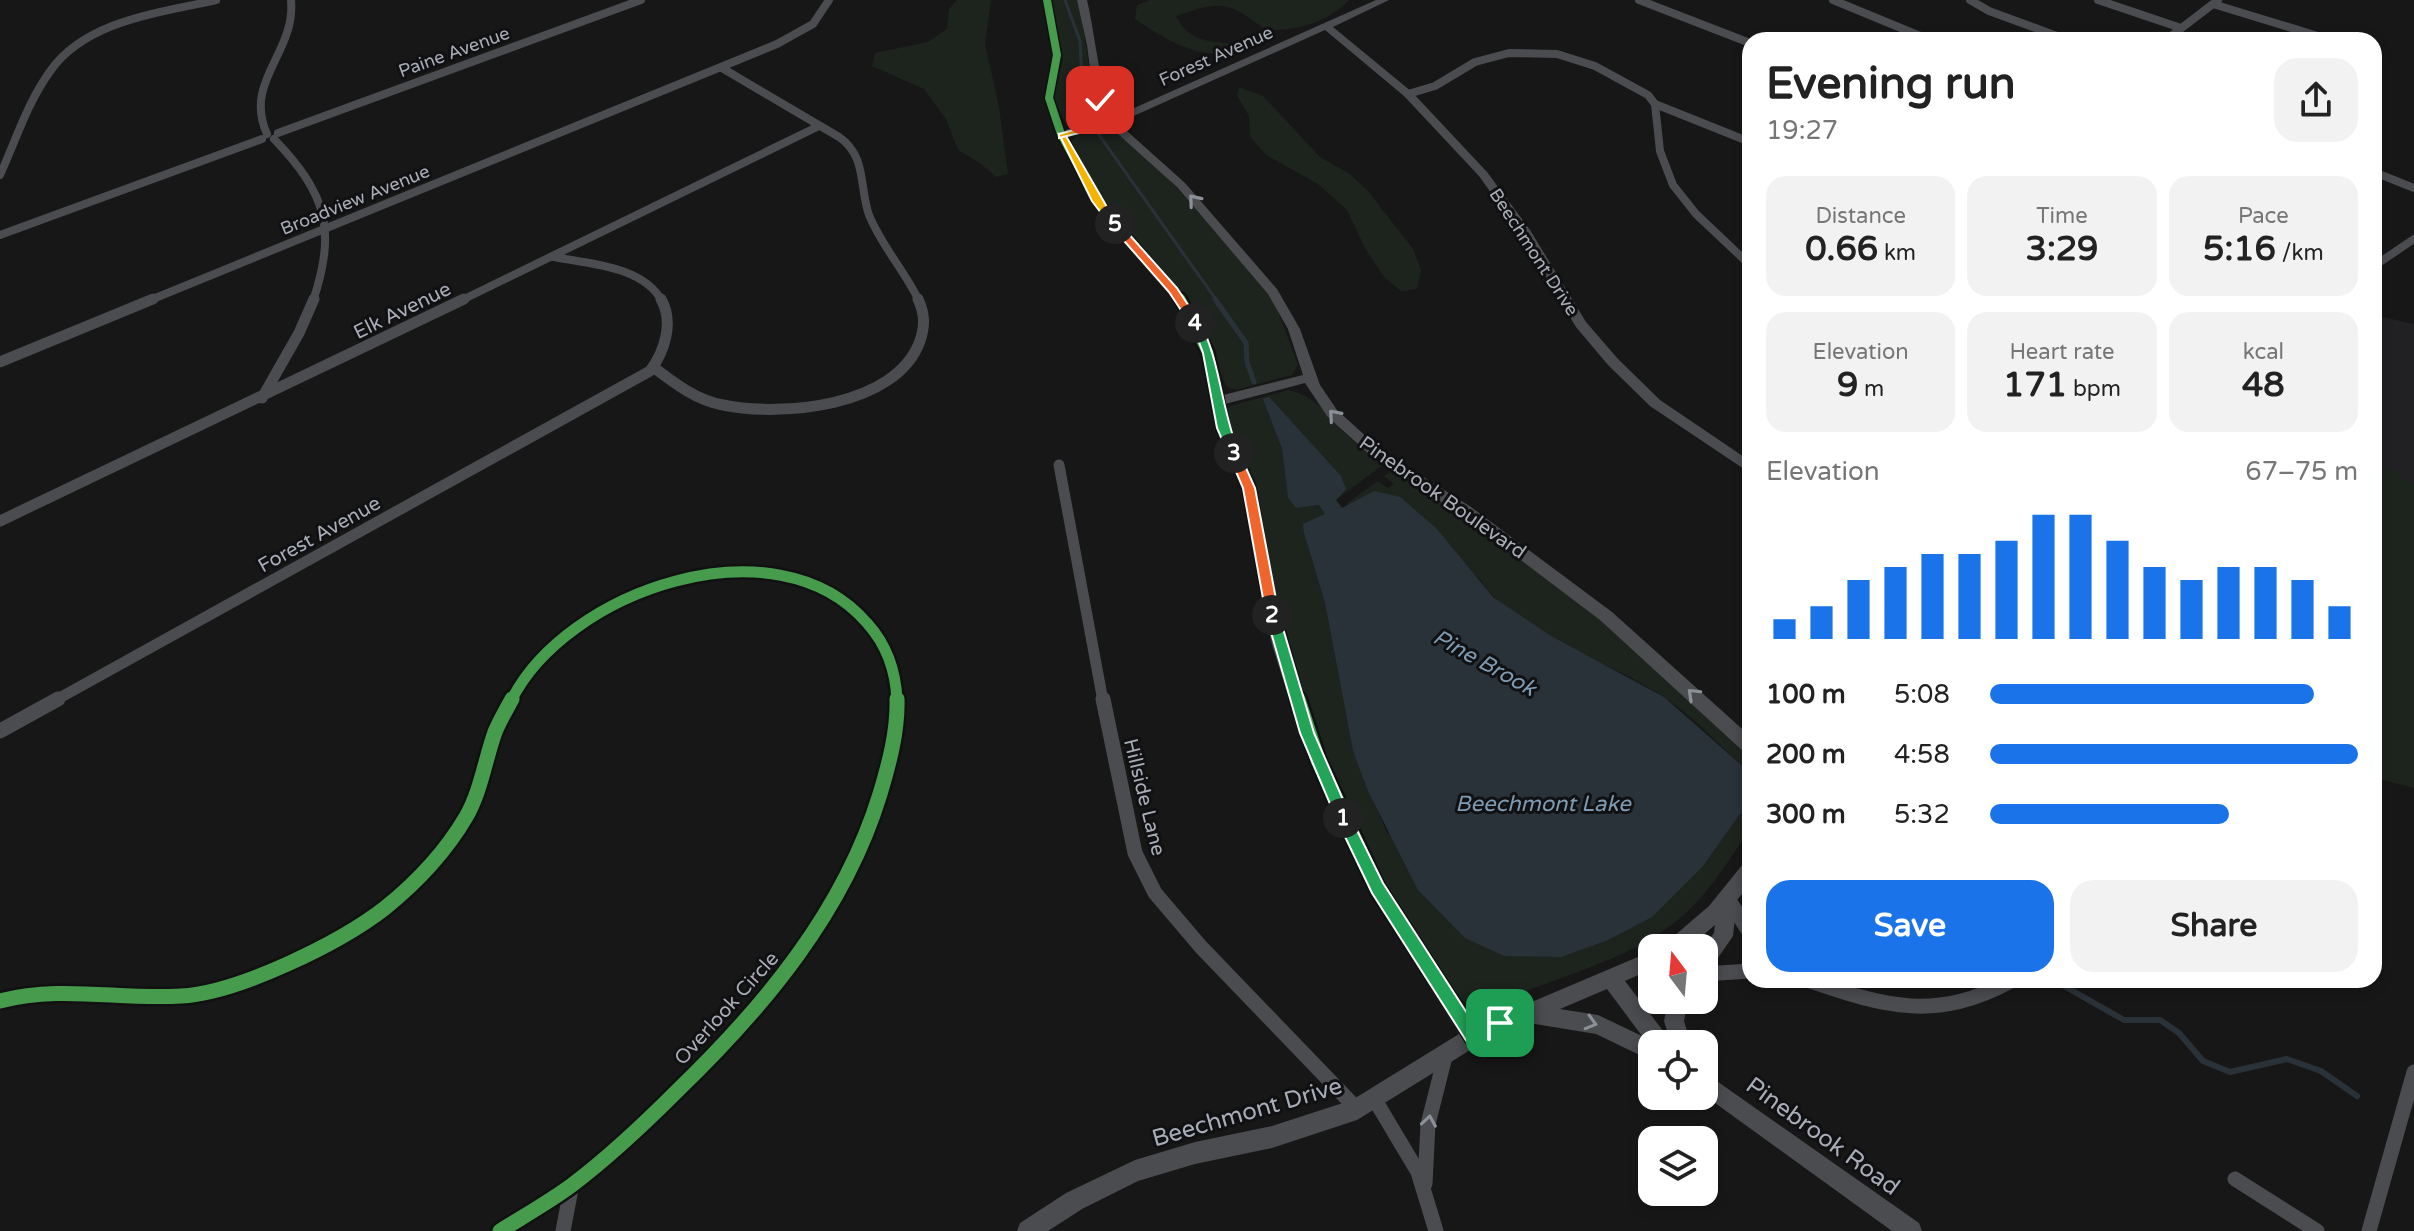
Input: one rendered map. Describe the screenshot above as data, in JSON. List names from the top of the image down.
{
  "streets": {
    "street": [
      "Paine Avenue",
      "Forest Avenue",
      "Broadview Avenue",
      "Beechmont Drive",
      "Elk Avenue",
      "Pinebrook Boulevard",
      "Hillside Lane",
      "Overlook Circle",
      "Pinebrook Road"
    ]
  },
  "crossings": [
    ["Forest Avenue", "Beechmont Drive"],
    ["Forest Avenue", "Pinebrook Boulevard"],
    ["Beechmont Drive", "Hillside Lane"]
  ],
  "water": ["Pine Brook", "Beechmont Lake"],
  "north": "top",
  "page": {
    "heading": ["Evening run", "19:27"],
    "stats": [
      ["Distance", "0.66 km"],
      ["Time", "3:29"],
      ["Pace", "5:16 /km"],
      ["Elevation", "9 m"],
      ["Heart rate", "171 bpm"],
      ["kcal", "48"]
    ],
    "pins": [
      "5",
      "4",
      "3",
      "2",
      "1"
    ],
    "chart": ["Elevation", "67–75 m"],
    "list": [
      {
        "name": "100 m",
        "note": "5:08"
      },
      {
        "name": "200 m",
        "note": "4:58"
      },
      {
        "name": "300 m",
        "note": "5:32"
      }
    ],
    "buttons": ["Save", "Share"]
  }
}
